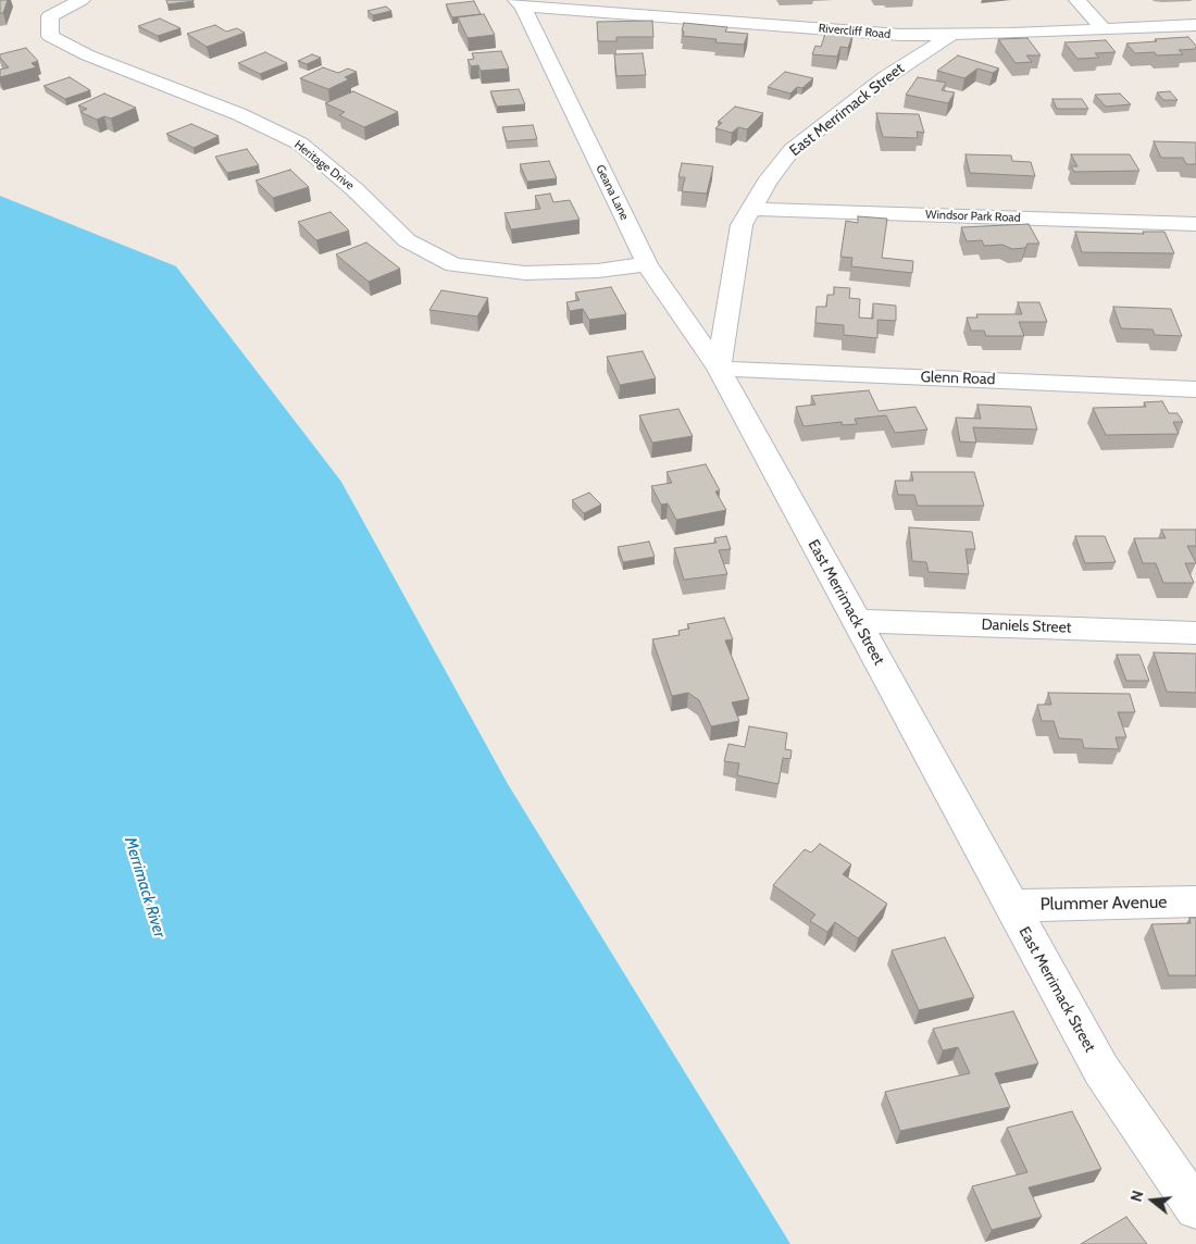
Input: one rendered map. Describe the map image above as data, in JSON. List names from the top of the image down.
{
  "streets": {
    "street": [
      "Rivercliff Road",
      "East Merrimack Street",
      "Heritage Drive",
      "Geana Lane",
      "Windsor Park Road",
      "Glenn Road",
      "Daniels Street",
      "Plummer Avenue"
    ]
  },
  "crossings": [
    ["Rivercliff Road", "East Merrimack Street"],
    ["Rivercliff Road", "Geana Lane"],
    ["East Merrimack Street", "Geana Lane"],
    ["East Merrimack Street", "Windsor Park Road"],
    ["East Merrimack Street", "Glenn Road"],
    ["East Merrimack Street", "Daniels Street"],
    ["East Merrimack Street", "Plummer Avenue"],
    ["Heritage Drive", "Geana Lane"],
    ["Geana Lane", "Glenn Road"]
  ],
  "water": ["Merrimack River"],
  "north": "left"
}
